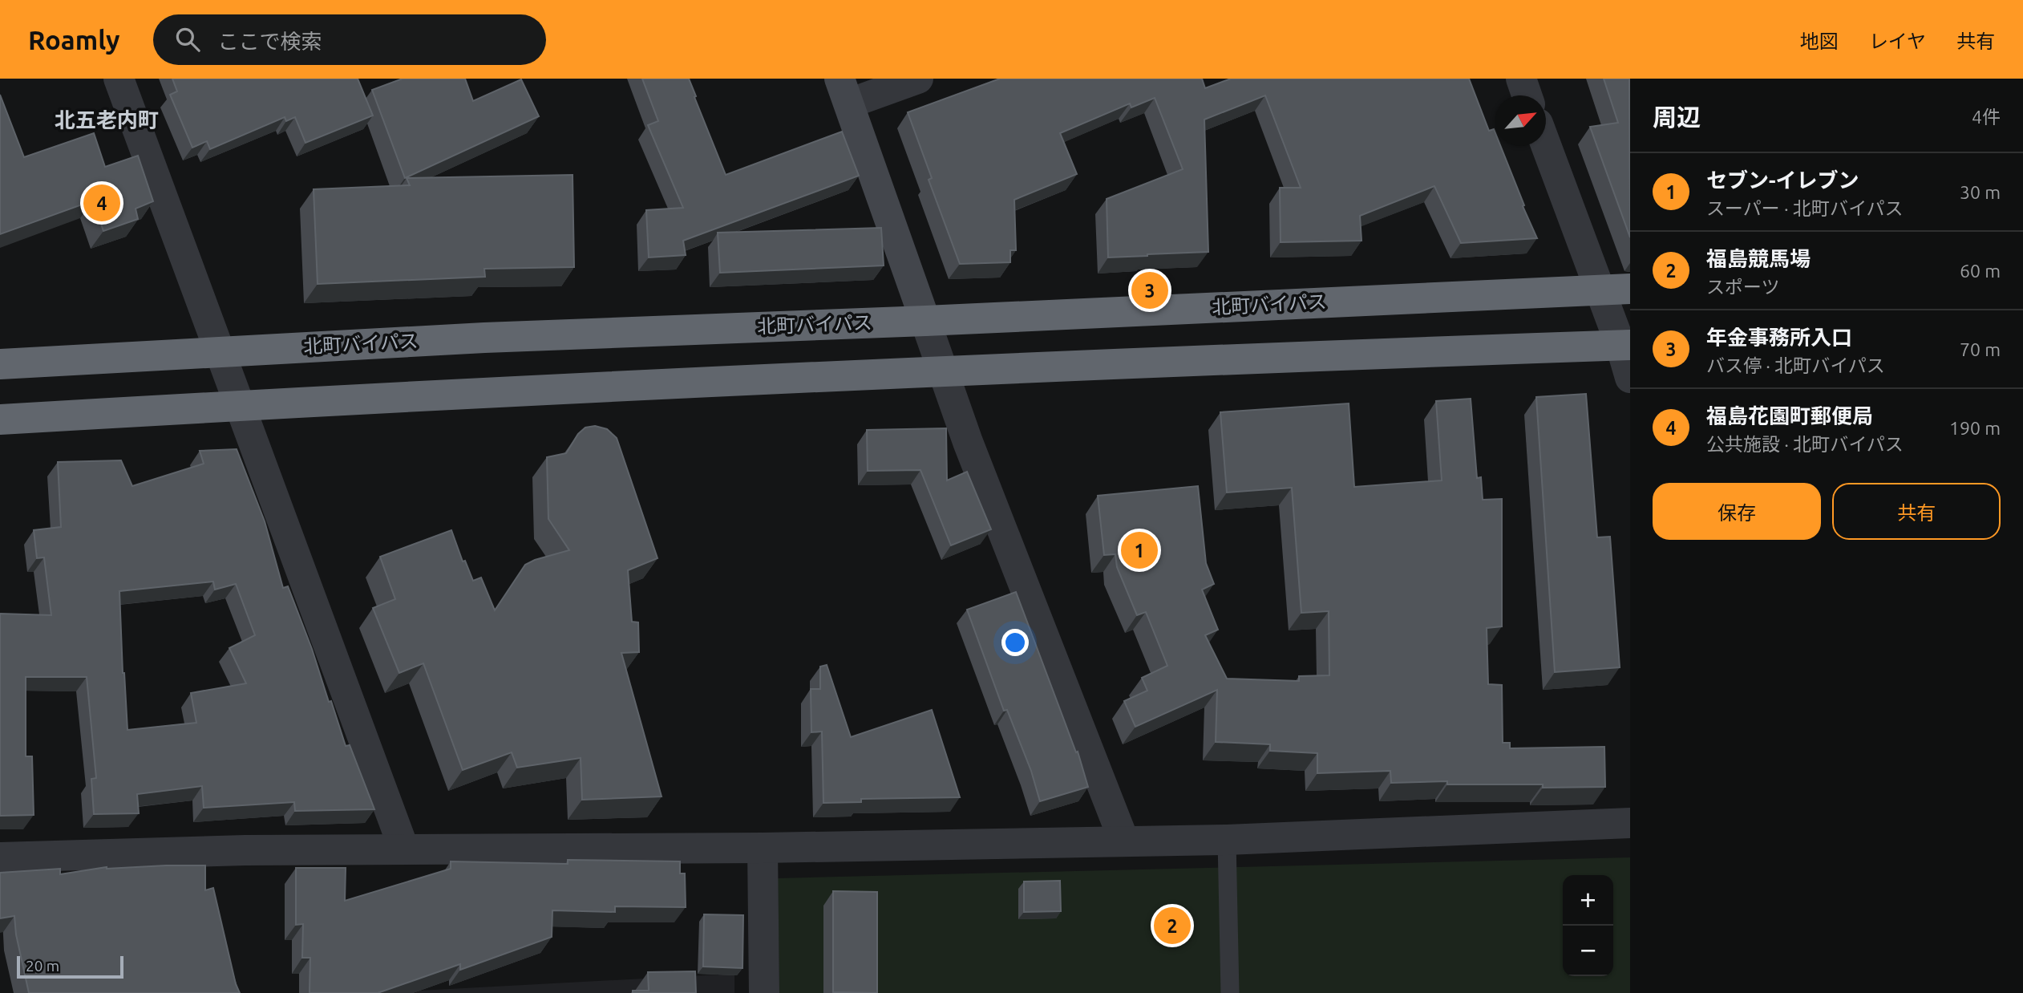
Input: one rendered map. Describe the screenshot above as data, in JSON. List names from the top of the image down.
{
  "streets": {
    "highway": ["北町バイパス"]
  },
  "districts": ["北五老内町"],
  "scale_bar": "20 m",
  "north": "top right",
  "page": {
    "header": "Roamly",
    "search": "ここで検索",
    "nav": ["地図", "レイヤ", "共有"],
    "heading": ["周辺", "4件"],
    "list": [
      {
        "mark": "1",
        "name": "セブン-イレブン",
        "note": "スーパー · 北町バイパス",
        "value": "30 m"
      },
      {
        "mark": "2",
        "name": "福島競馬場",
        "note": "スポーツ",
        "value": "60 m"
      },
      {
        "mark": "3",
        "name": "年金事務所入口",
        "note": "バス停 · 北町バイパス",
        "value": "70 m"
      },
      {
        "mark": "4",
        "name": "福島花園町郵便局",
        "note": "公共施設 · 北町バイパス",
        "value": "190 m"
      }
    ],
    "pins": [
      "4",
      "3",
      "1",
      "2"
    ],
    "buttons": ["保存", "共有"],
    "map_buttons": ["+", "−"],
    "scale": "20 m"
  }
}
